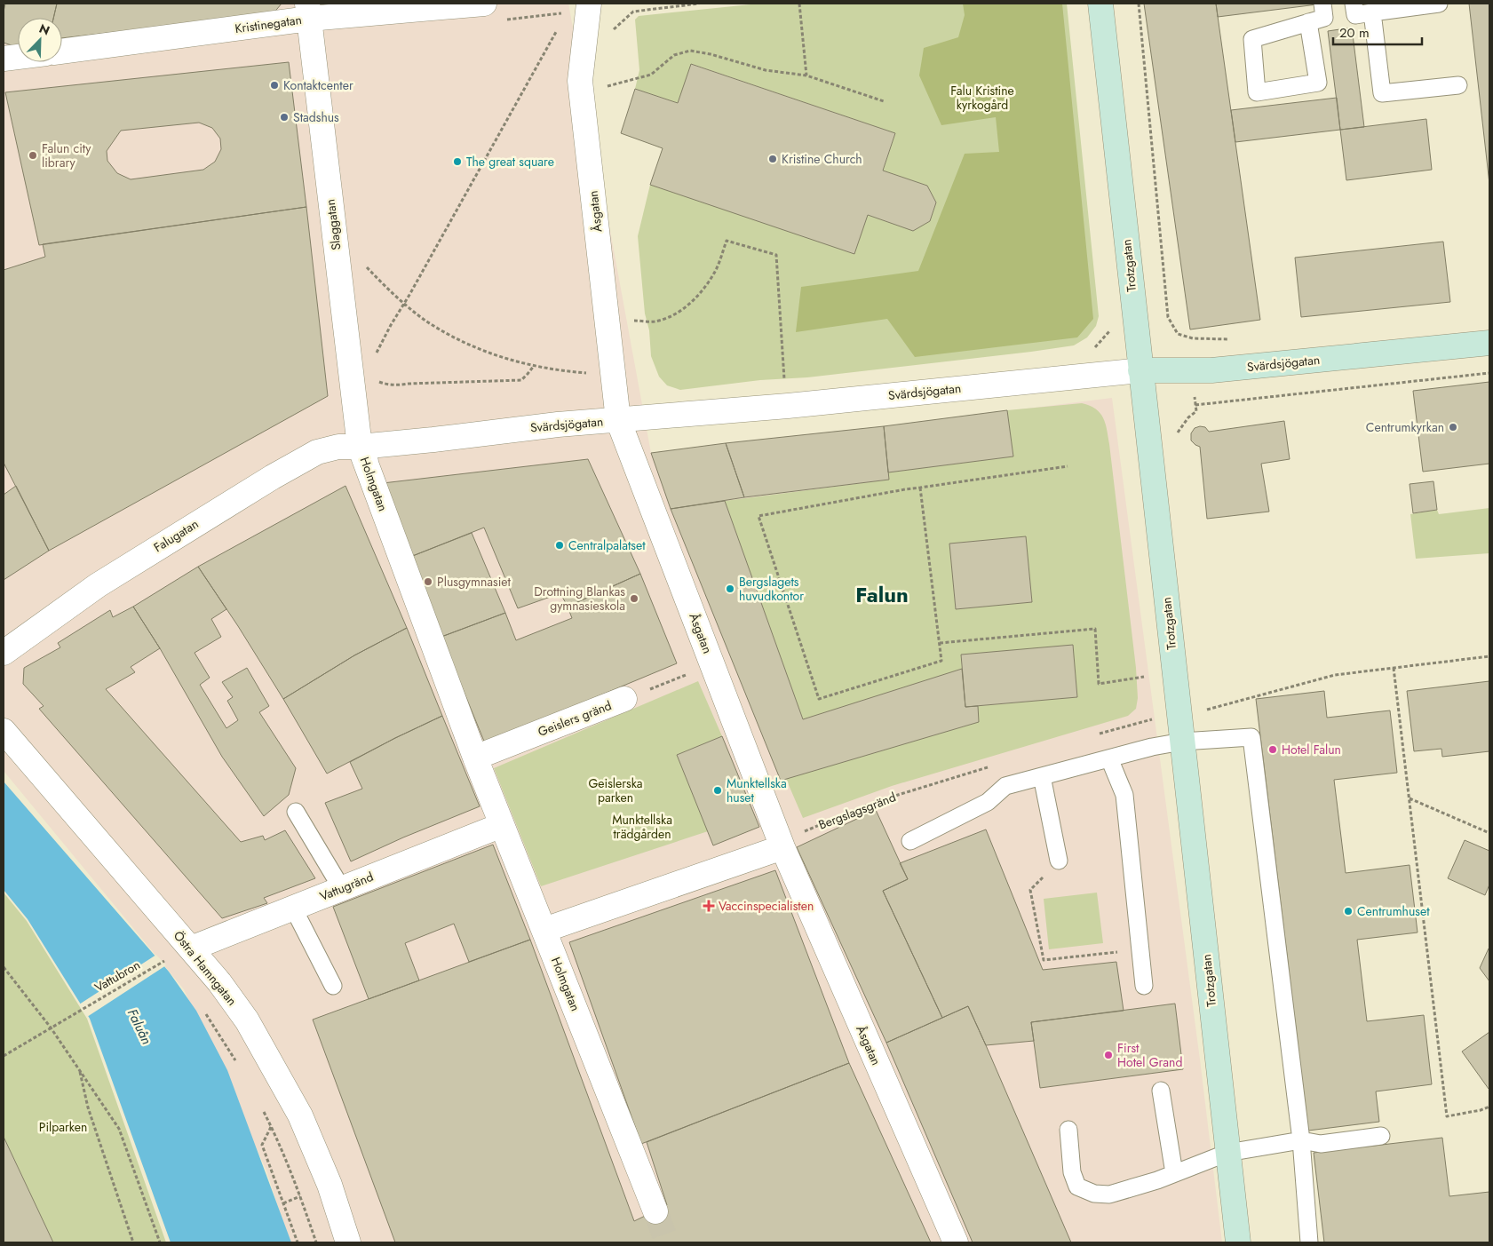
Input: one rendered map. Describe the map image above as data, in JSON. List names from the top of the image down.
{
  "streets": {
    "street": [
      "Kristinegatan",
      "Åsgatan",
      "Slaggatan",
      "Trotzgatan",
      "Svärdsjögatan",
      "Holmgatan",
      "Falugatan",
      "Geislers gränd",
      "Vattugränd",
      "Östra Hamngatan"
    ],
    "path": ["Bergslagsgränd", "Vattubron"]
  },
  "crossings": [
    ["Kristinegatan", "Slaggatan"],
    ["Åsgatan", "Svärdsjögatan"],
    ["Åsgatan", "Bergslagsgränd"],
    ["Slaggatan", "Svärdsjögatan"],
    ["Slaggatan", "Holmgatan"],
    ["Slaggatan", "Falugatan"],
    ["Trotzgatan", "Svärdsjögatan"],
    ["Svärdsjögatan", "Holmgatan"],
    ["Svärdsjögatan", "Falugatan"],
    ["Holmgatan", "Falugatan"],
    ["Holmgatan", "Geislers gränd"],
    ["Holmgatan", "Vattugränd"],
    ["Vattugränd", "Östra Hamngatan"]
  ],
  "districts": ["Falun"],
  "water": ["Faluån"],
  "parks": [
    "Falu Kristine kyrkogård",
    "Geislerska parken",
    "Munktellska trädgården",
    "Pilparken"
  ],
  "places": {
    "other": [
      "Kontaktcenter",
      "Stadshus",
      "Falun city library",
      "Kristine Church",
      "The great square",
      "Centrumkyrkan",
      "Centralpalatset",
      "Plusgymnasiet",
      "Bergslagets huvudkontor",
      "Drottning Blankas gymnasieskola",
      "Hotel Falun",
      "Munktellska huset",
      "Centrumhuset",
      "First Hotel Grand"
    ],
    "health": ["Vaccinspecialisten"]
  },
  "scale_bar": "20 m",
  "north": "top right"
}
